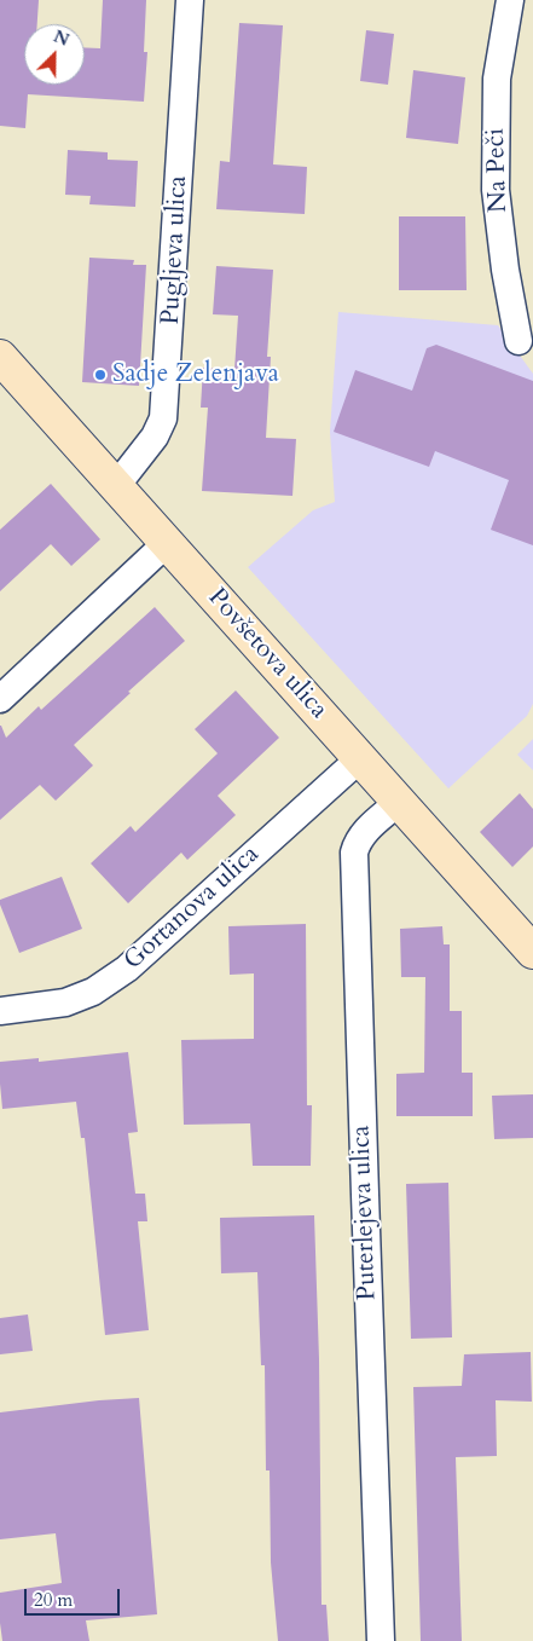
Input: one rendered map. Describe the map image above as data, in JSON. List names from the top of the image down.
{
  "streets": {
    "street": [
      "Na Peči",
      "Pugljeva ulica",
      "Povšetova ulica",
      "Gortanova ulica",
      "Puterlejeva ulica"
    ]
  },
  "crossings": [
    ["Pugljeva ulica", "Povšetova ulica"],
    ["Povšetova ulica", "Gortanova ulica"],
    ["Povšetova ulica", "Puterlejeva ulica"]
  ],
  "places": ["Sadje Zelenjava"],
  "scale_bar": "20 m",
  "north": "top right"
}
